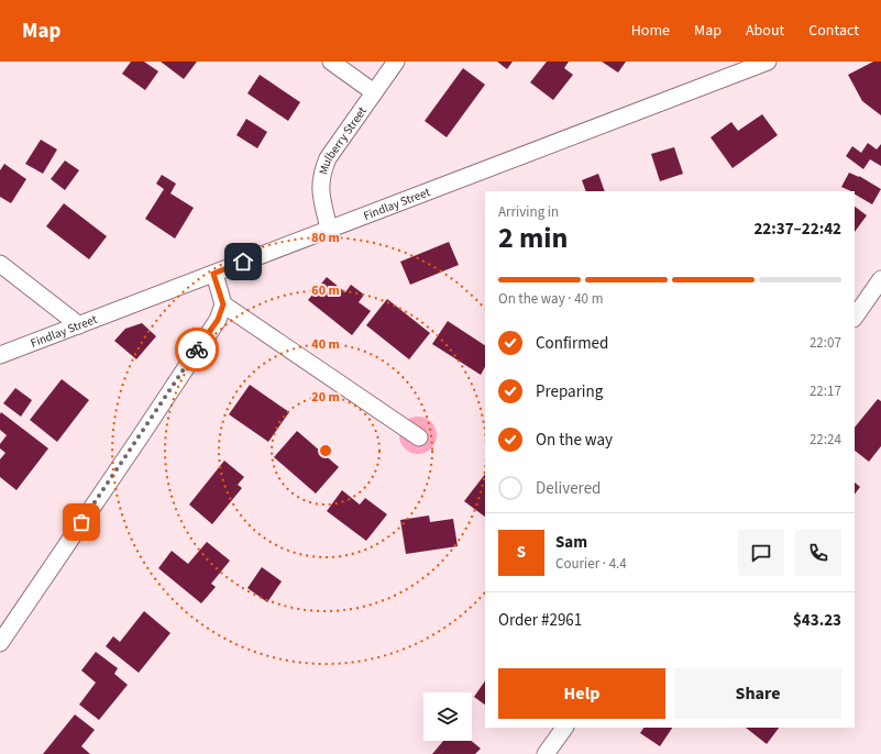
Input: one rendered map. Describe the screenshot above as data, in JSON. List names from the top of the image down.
{
  "streets": {
    "street": ["Mulberry Street", "Findlay Street"]
  },
  "crossings": [
    ["Mulberry Street", "Findlay Street"]
  ],
  "page": {
    "header": "Map",
    "nav": [
      "Home",
      "Map",
      "About",
      "Contact"
    ],
    "heading": ["2 min", "Arriving in", "22:37–22:42"],
    "panel": [
      "Sam",
      "Courier · 4.4",
      "Order #2961",
      "$43.23"
    ],
    "bar": "On the way · 40 m",
    "list": [
      ["Confirmed", "22:07"],
      ["Preparing", "22:17"],
      ["On the way", "22:24"],
      "Delivered"
    ],
    "round": "S",
    "buttons": ["Help", "Share"]
  },
  "rings": [
    "80 m",
    "60 m",
    "40 m",
    "20 m"
  ]
}
